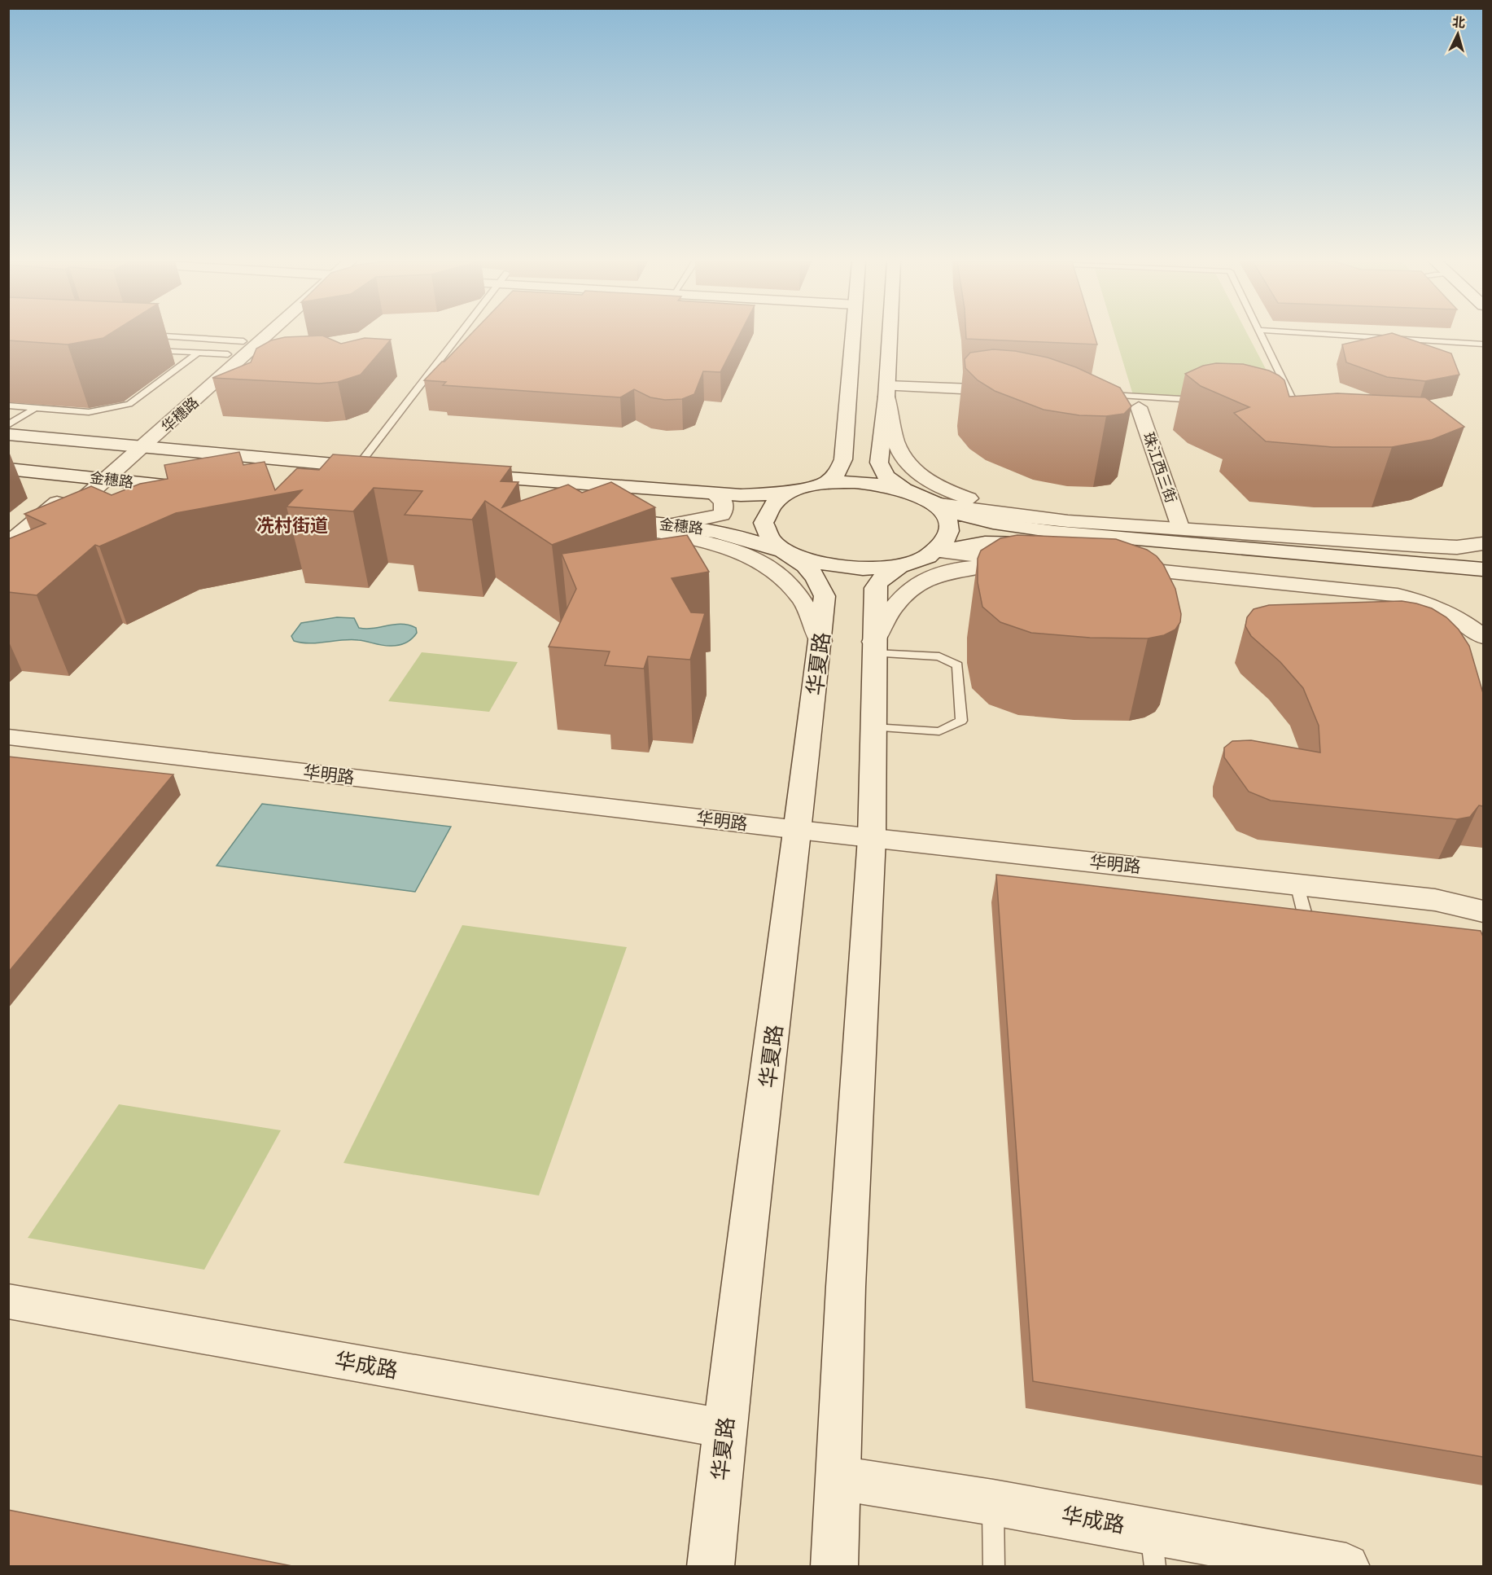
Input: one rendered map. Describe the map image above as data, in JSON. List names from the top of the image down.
{
  "streets": {
    "main road": [
      "华穗路",
      "金穗路",
      "华夏路",
      "华明路",
      "华成路"
    ],
    "street": ["珠江西三街"]
  },
  "crossings": [
    ["华穗路", "金穗路"],
    ["金穗路", "华夏路"],
    ["华夏路", "华明路"],
    ["华夏路", "华成路"]
  ],
  "districts": ["冼村街道"],
  "north": "top"
}
